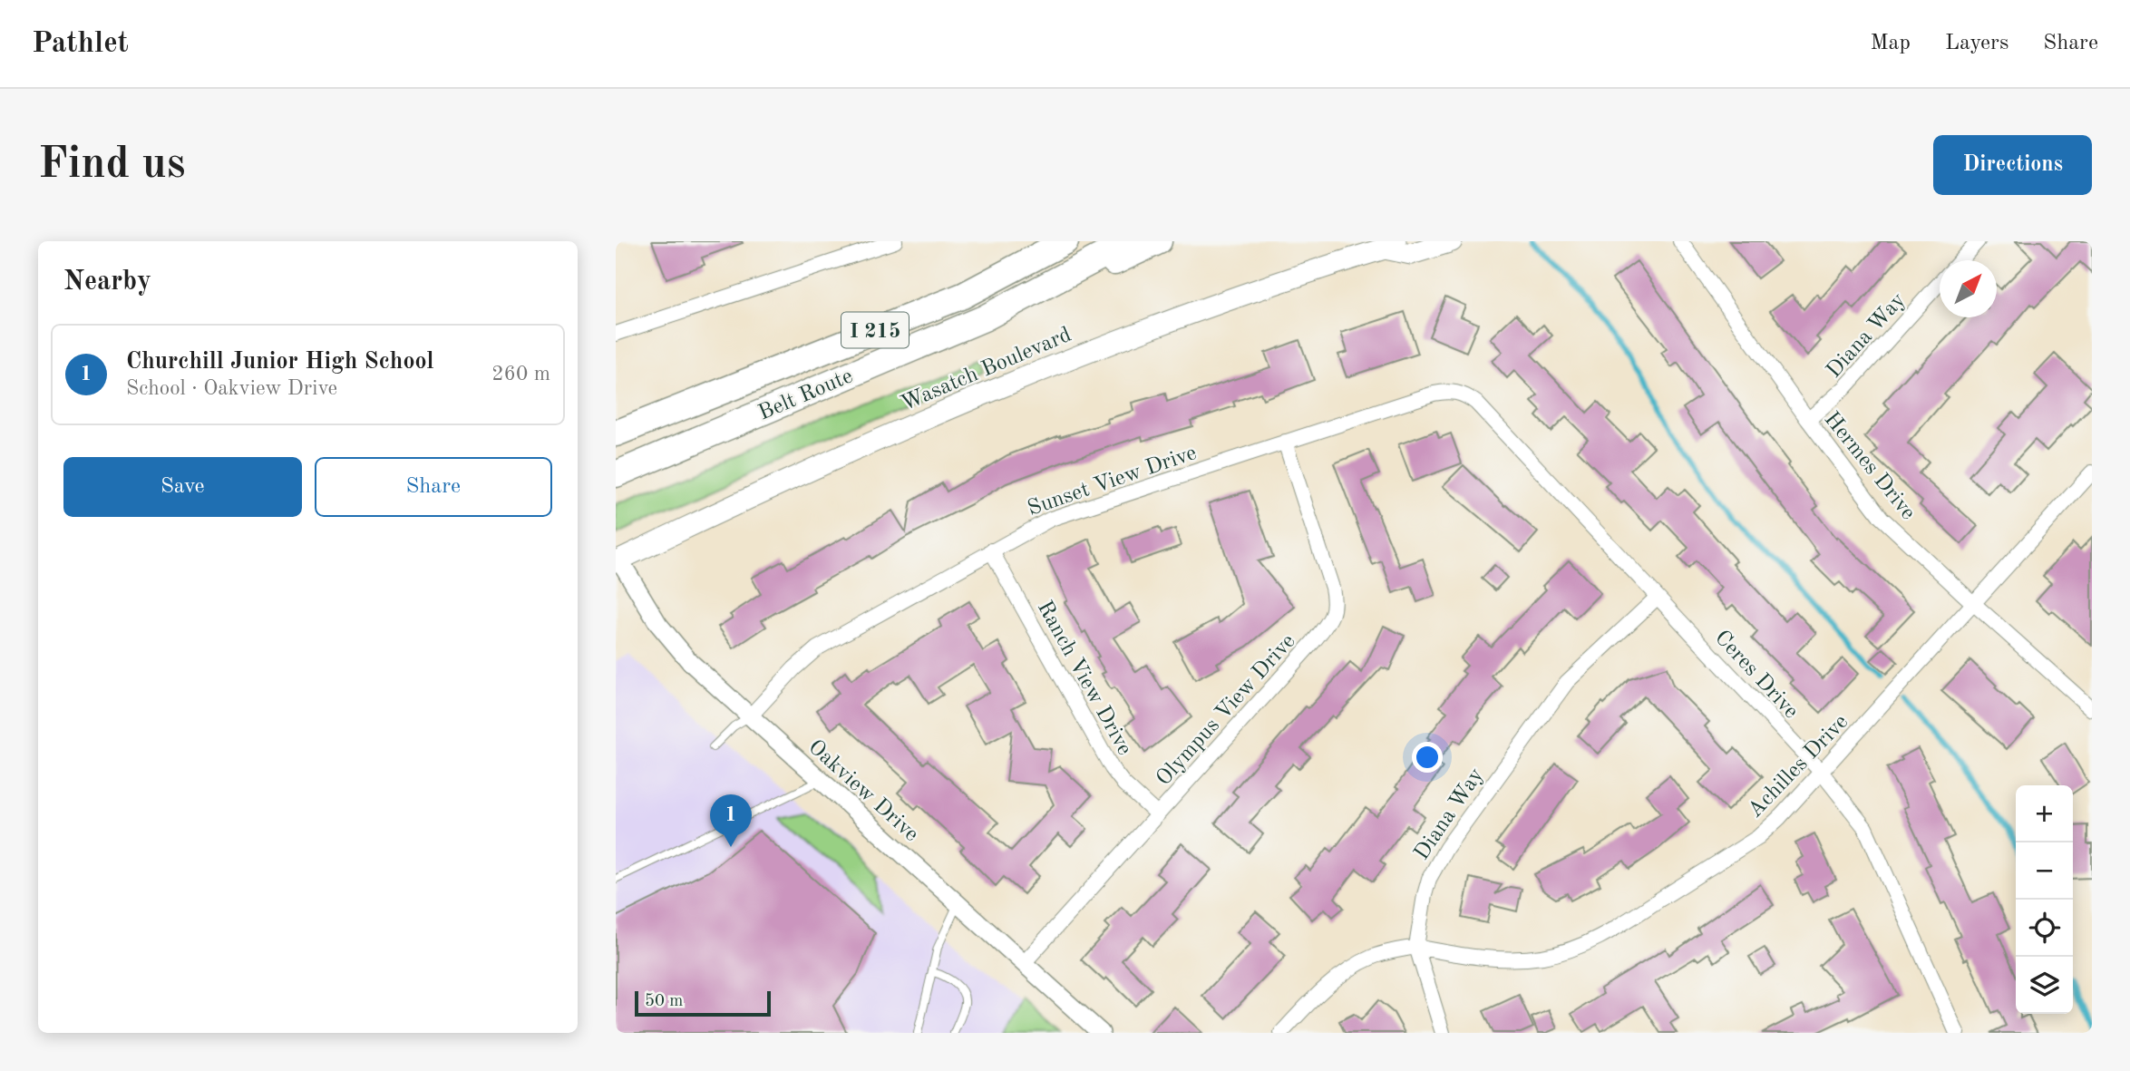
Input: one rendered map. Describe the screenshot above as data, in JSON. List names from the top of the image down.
{
  "streets": {
    "highway": ["I 215", "Belt Route"],
    "main road": ["Wasatch Boulevard"],
    "street": [
      "Diana Way",
      "Hermes Drive",
      "Sunset View Drive",
      "Ceres Drive",
      "Ranch View Drive",
      "Olympus View Drive",
      "Achilles Drive",
      "Oakview Drive"
    ]
  },
  "crossings": [
    ["Diana Way", "Hermes Drive"],
    ["Diana Way", "Ceres Drive"],
    ["Diana Way", "Achilles Drive"],
    ["Wasatch Boulevard", "Oakview Drive"],
    ["Hermes Drive", "Achilles Drive"],
    ["Sunset View Drive", "Ceres Drive"],
    ["Sunset View Drive", "Ranch View Drive"],
    ["Sunset View Drive", "Olympus View Drive"],
    ["Sunset View Drive", "Oakview Drive"],
    ["Ceres Drive", "Achilles Drive"],
    ["Ranch View Drive", "Olympus View Drive"],
    ["Olympus View Drive", "Oakview Drive"]
  ],
  "scale_bar": "50 m",
  "north": "top right",
  "page": {
    "header": "Pathlet",
    "nav": ["Map", "Layers", "Share"],
    "buttons": [
      "Directions",
      ["Save", "Share"]
    ],
    "title": "Find us",
    "heading": "Nearby",
    "list": [
      {
        "mark": "1",
        "name": "Churchill Junior High School",
        "note": "School · Oakview Drive",
        "value": "260 m"
      }
    ],
    "map_buttons": ["+", "−"],
    "pins": "1",
    "scale": "50 m"
  }
}
